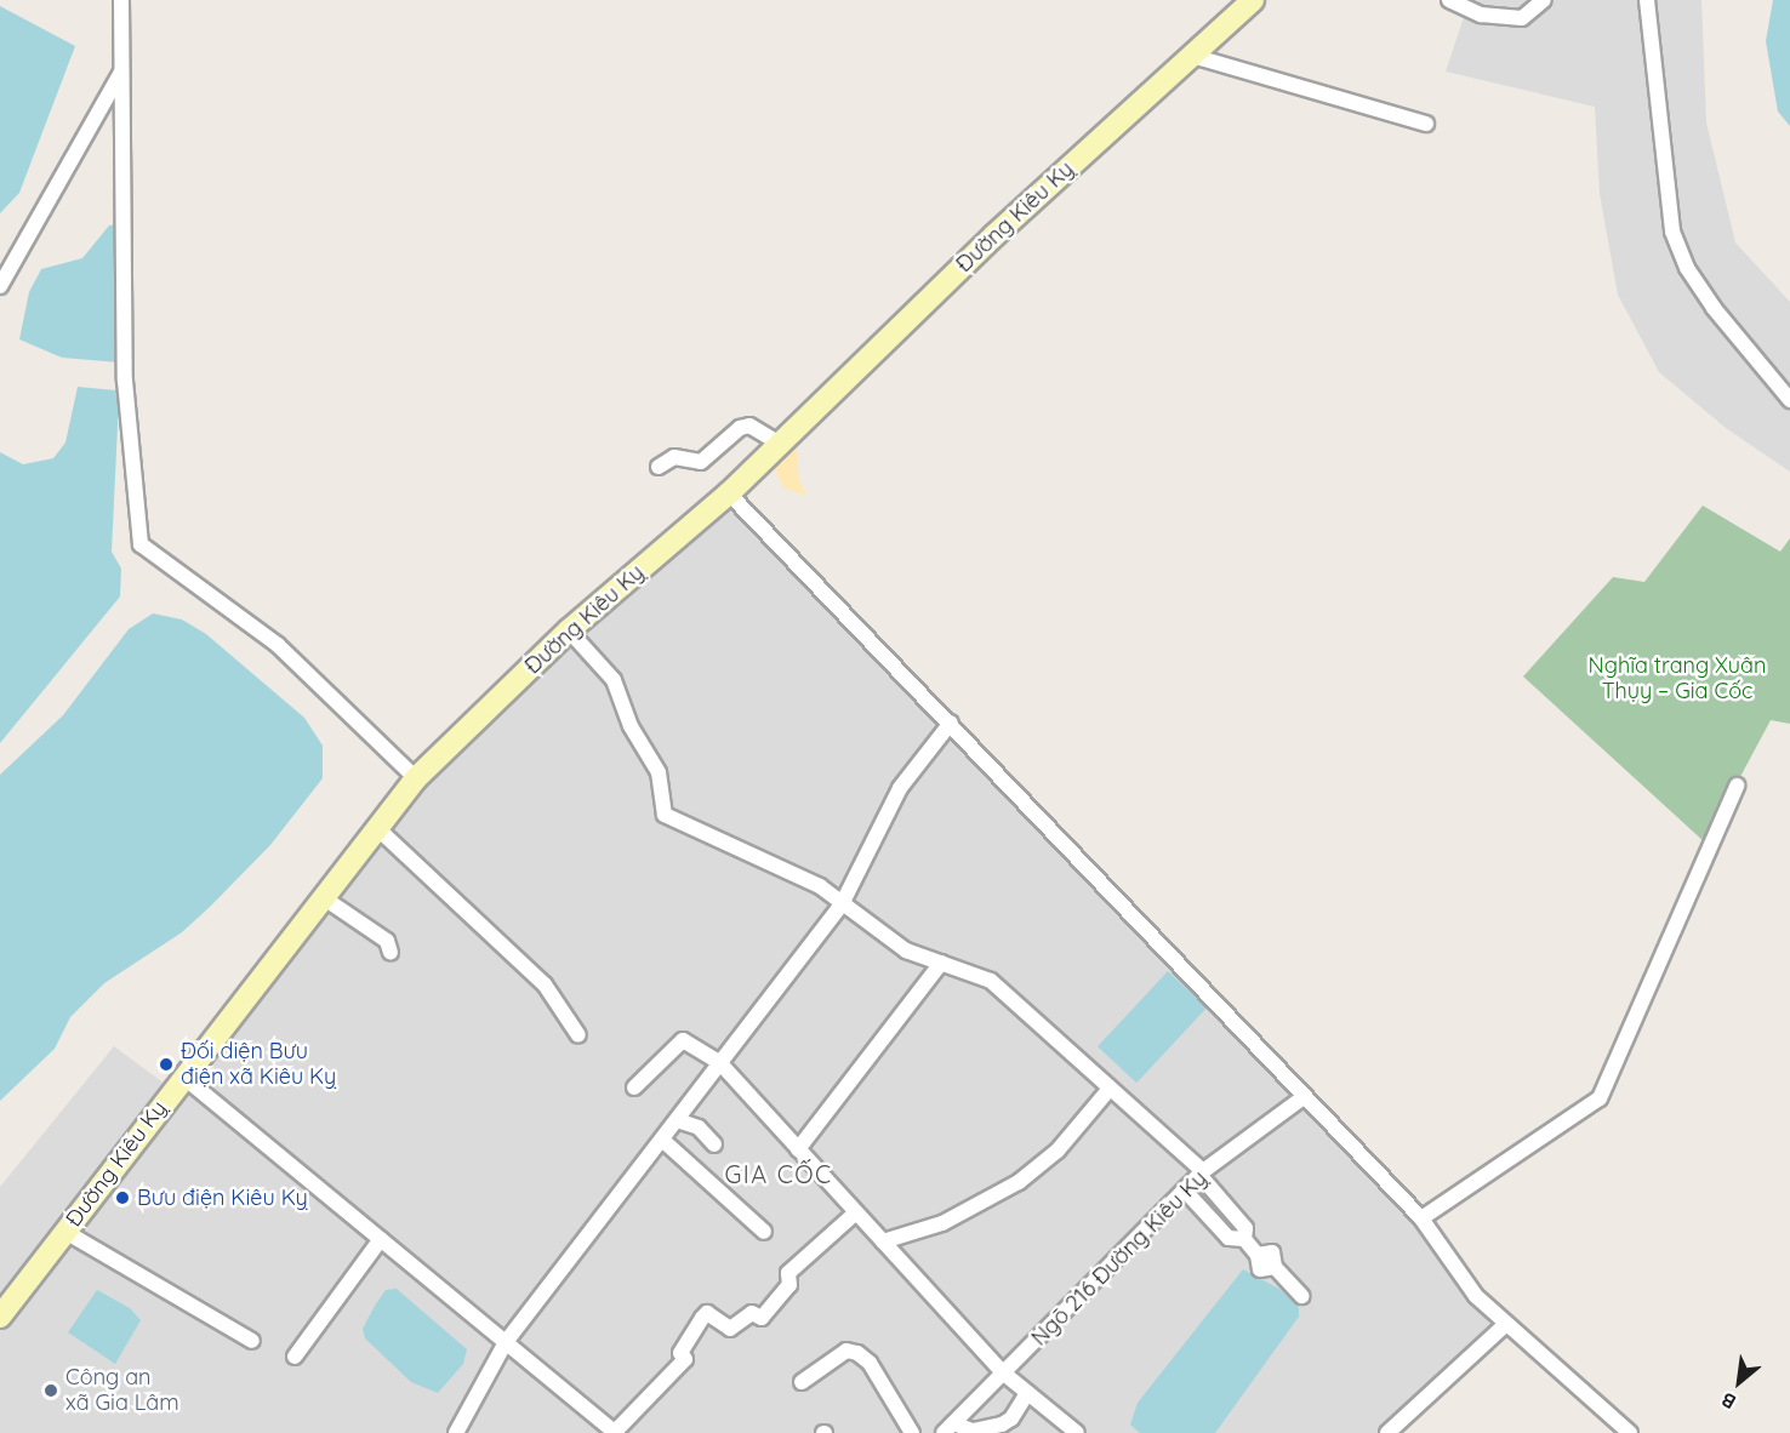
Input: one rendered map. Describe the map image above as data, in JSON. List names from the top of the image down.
{
  "streets": {
    "main road": ["Đường Kiêu Kỵ"],
    "street": ["Ngõ 216 Đường Kiêu Kỵ"]
  },
  "districts": ["GIA CỐC"],
  "parks": ["Nghĩa trang Xuân Thụy – Gia Cốc"],
  "places": ["Đối diện Bưu điện xã Kiêu Kỵ", "Bưu điện Kiêu Kỵ", "Công an xã Gia Lâm"],
  "north": "bottom left"
}
